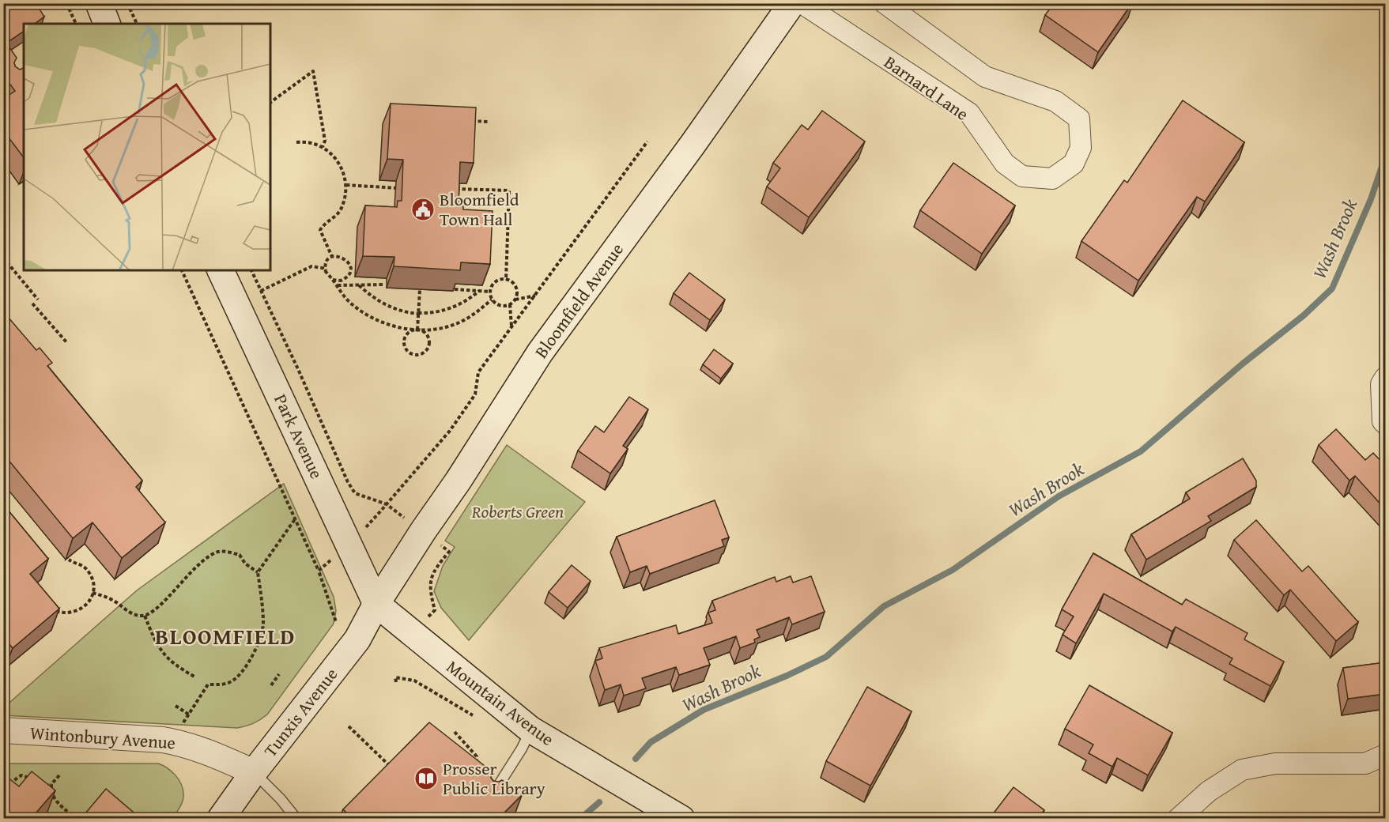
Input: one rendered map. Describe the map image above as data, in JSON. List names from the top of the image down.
{
  "streets": {
    "main road": [
      "Bloomfield Avenue",
      "Park Avenue",
      "Mountain Avenue",
      "Tunxis Avenue"
    ],
    "street": ["Barnard Lane", "Wintonbury Avenue"]
  },
  "crossings": [
    ["Bloomfield Avenue", "Park Avenue"],
    ["Bloomfield Avenue", "Mountain Avenue"],
    ["Bloomfield Avenue", "Tunxis Avenue"],
    ["Park Avenue", "Mountain Avenue"],
    ["Park Avenue", "Tunxis Avenue"],
    ["Mountain Avenue", "Tunxis Avenue"],
    ["Tunxis Avenue", "Wintonbury Avenue"]
  ],
  "districts": ["BLOOMFIELD"],
  "water": ["Wash Brook"],
  "parks": ["Roberts Green"],
  "places": {
    "public building": ["Bloomfield Town Hall"],
    "library": ["Prosser Public Library"]
  }
}
